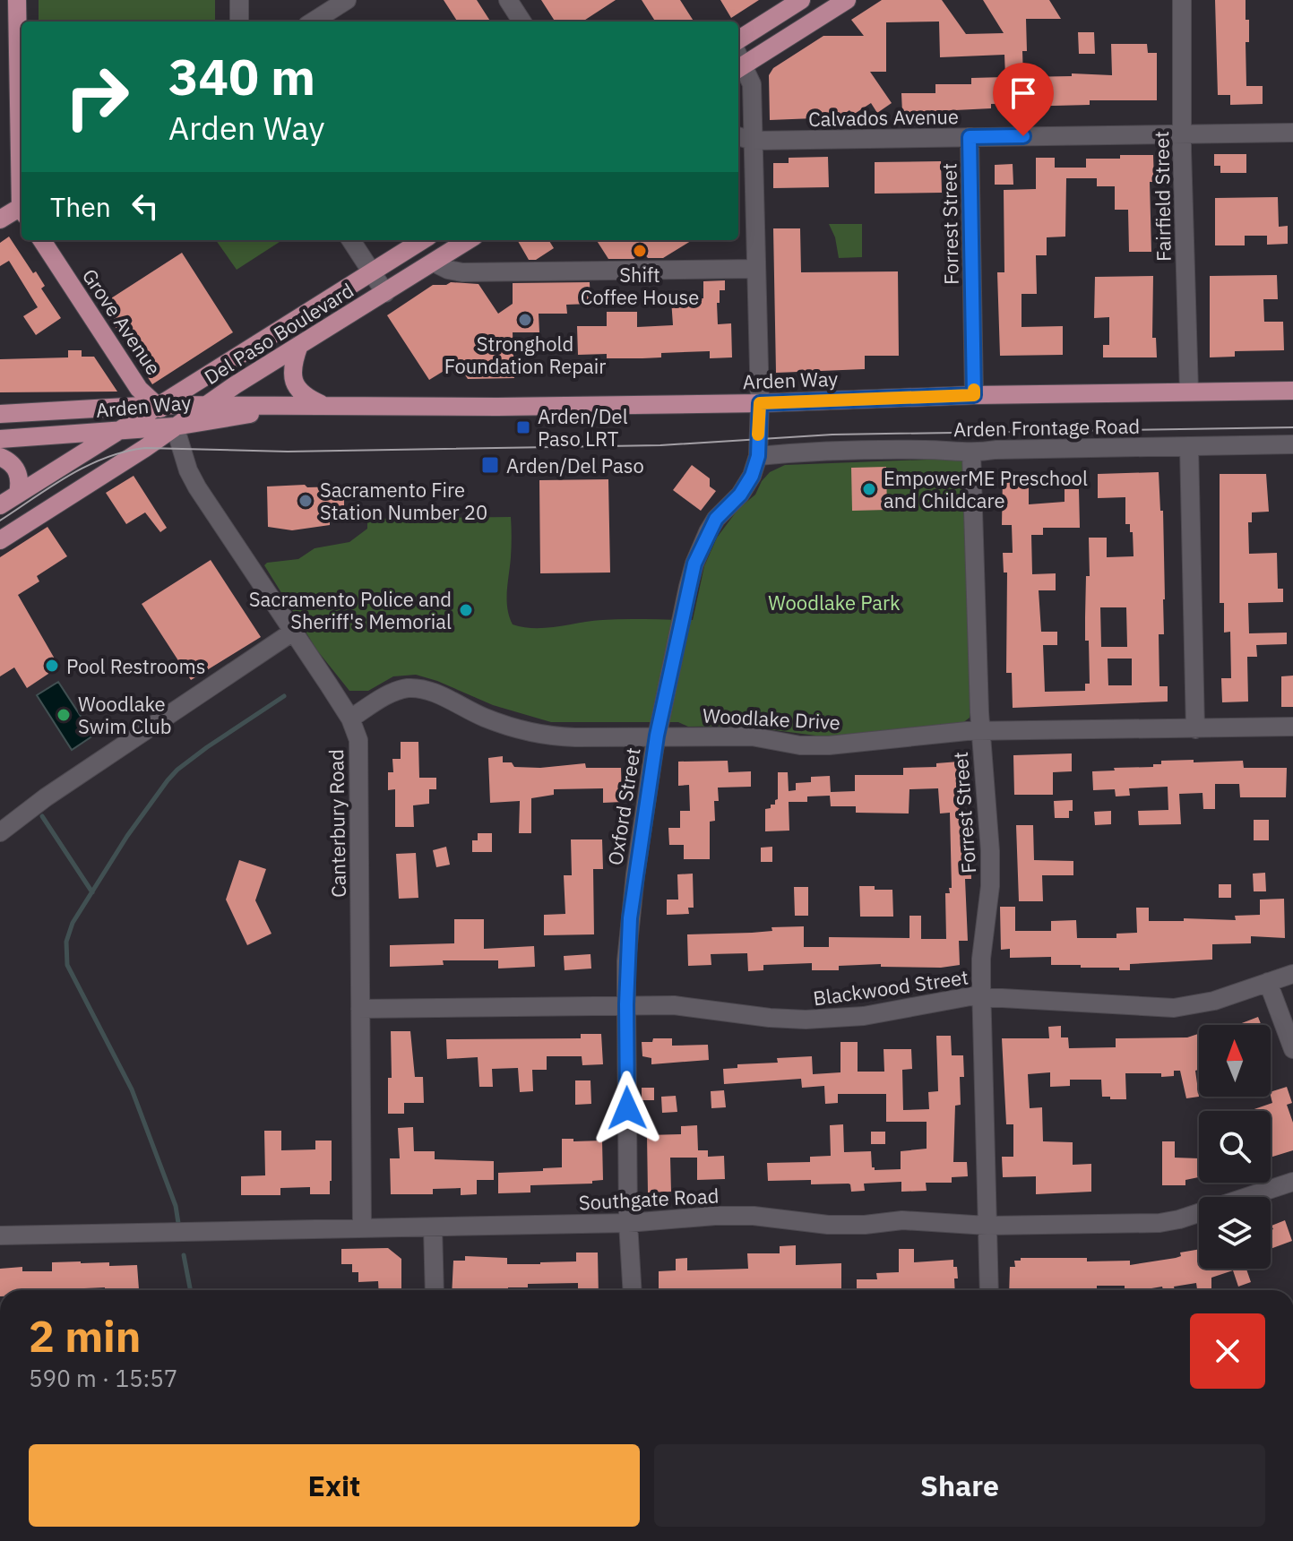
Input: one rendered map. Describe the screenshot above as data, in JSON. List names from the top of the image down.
{
  "streets": {
    "main road": ["Grove Avenue", "Del Paso Boulevard", "Arden Way"],
    "street": [
      "Calvados Avenue",
      "Fairfield Street",
      "Forrest Street",
      "Arden Frontage Road",
      "Woodlake Drive",
      "Oxford Street",
      "Canterbury Road",
      "Blackwood Street",
      "Southgate Road"
    ]
  },
  "crossings": [
    ["Calvados Avenue", "Fairfield Street"],
    ["Calvados Avenue", "Forrest Street"],
    ["Calvados Avenue", "Oxford Street"],
    ["Fairfield Street", "Arden Way"],
    ["Forrest Street", "Arden Way"],
    ["Forrest Street", "Arden Frontage Road"],
    ["Forrest Street", "Woodlake Drive"],
    ["Forrest Street", "Blackwood Street"],
    ["Forrest Street", "Southgate Road"],
    ["Grove Avenue", "Del Paso Boulevard"],
    ["Grove Avenue", "Arden Way"],
    ["Grove Avenue", "Canterbury Road"],
    ["Del Paso Boulevard", "Arden Way"],
    ["Del Paso Boulevard", "Canterbury Road"],
    ["Arden Way", "Oxford Street"],
    ["Arden Way", "Canterbury Road"],
    ["Arden Frontage Road", "Oxford Street"],
    ["Woodlake Drive", "Oxford Street"],
    ["Woodlake Drive", "Canterbury Road"],
    ["Oxford Street", "Blackwood Street"],
    ["Oxford Street", "Southgate Road"],
    ["Canterbury Road", "Blackwood Street"],
    ["Canterbury Road", "Southgate Road"]
  ],
  "parks": ["Woodlake Park"],
  "places": {
    "other": [
      "Shift Coffee House",
      "Stronghold Foundation Repair",
      "EmpowerME Preschool and Childcare",
      "Sacramento Fire Station Number 20",
      "Sacramento Police and Sheriff's Memorial",
      "Pool Restrooms",
      "Woodlake Swim Club"
    ],
    "transit": ["Arden/Del Paso LRT", "Arden/Del Paso"]
  },
  "north": "top",
  "page": {
    "turn": ["340 m", "Arden Way"],
    "then": "Then",
    "heading": ["2 min", "590 m · 15:57"],
    "buttons": ["Exit", "Share"]
  }
}
